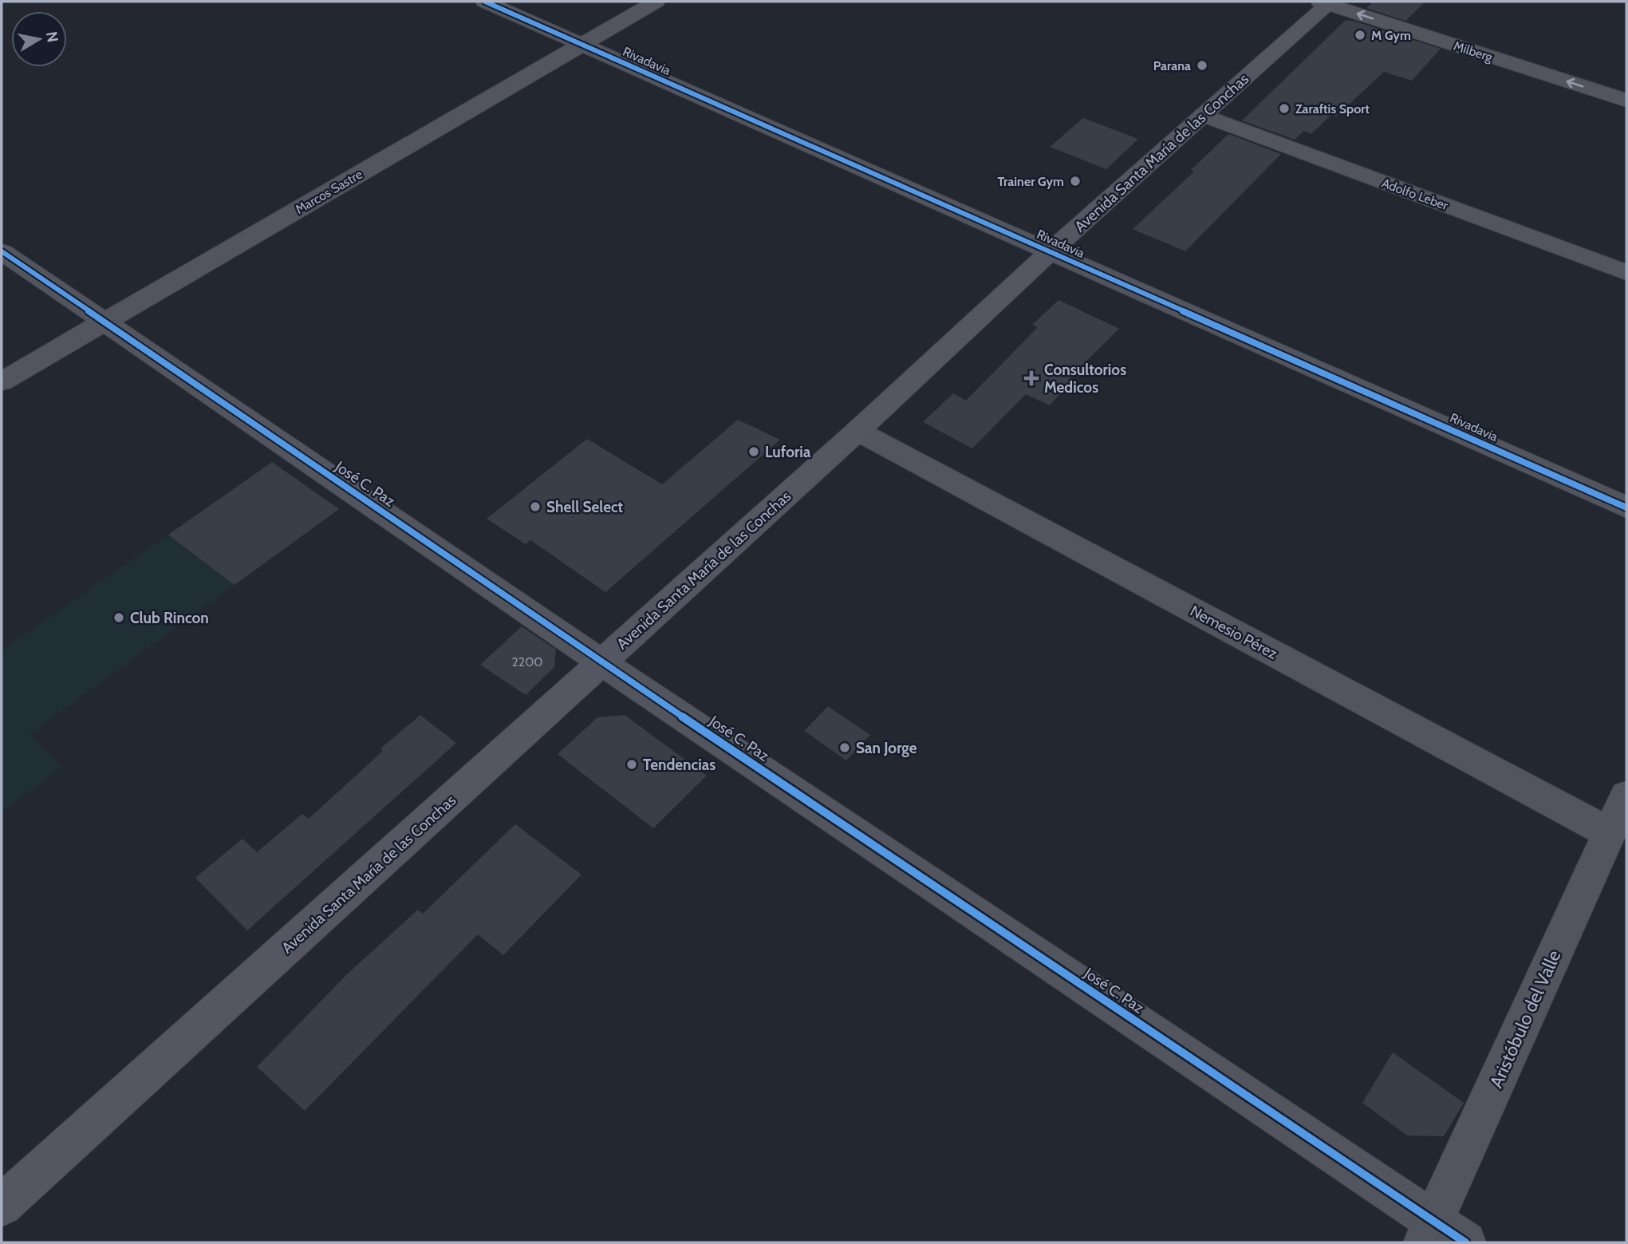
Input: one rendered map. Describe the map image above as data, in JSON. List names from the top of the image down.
{
  "streets": {
    "main road": ["Avenida Santa María de las Conchas"],
    "street": [
      "Milberg",
      "Rivadavia",
      "Marcos Sastre",
      "Adolfo Leber",
      "José C. Paz",
      "Nemesio Pérez",
      "Aristóbulo del Valle"
    ]
  },
  "crossings": [
    ["Milberg", "Avenida Santa María de las Conchas"],
    ["Rivadavia", "Avenida Santa María de las Conchas"],
    ["Rivadavia", "Marcos Sastre"],
    ["Avenida Santa María de las Conchas", "Adolfo Leber"],
    ["Avenida Santa María de las Conchas", "José C. Paz"],
    ["Avenida Santa María de las Conchas", "Nemesio Pérez"],
    ["Marcos Sastre", "José C. Paz"],
    ["José C. Paz", "Aristóbulo del Valle"],
    ["Nemesio Pérez", "Aristóbulo del Valle"]
  ],
  "one_way": ["Milberg"],
  "places": {
    "other": [
      "M Gym",
      "Parana",
      "Zaraftis Sport",
      "Trainer Gym",
      "Luforia",
      "Shell Select",
      "Club Rincon",
      "San Jorge",
      "Tendencias"
    ],
    "health": ["Consultorios Medicos"]
  },
  "house_numbers": ["2200"],
  "north": "right"
}
